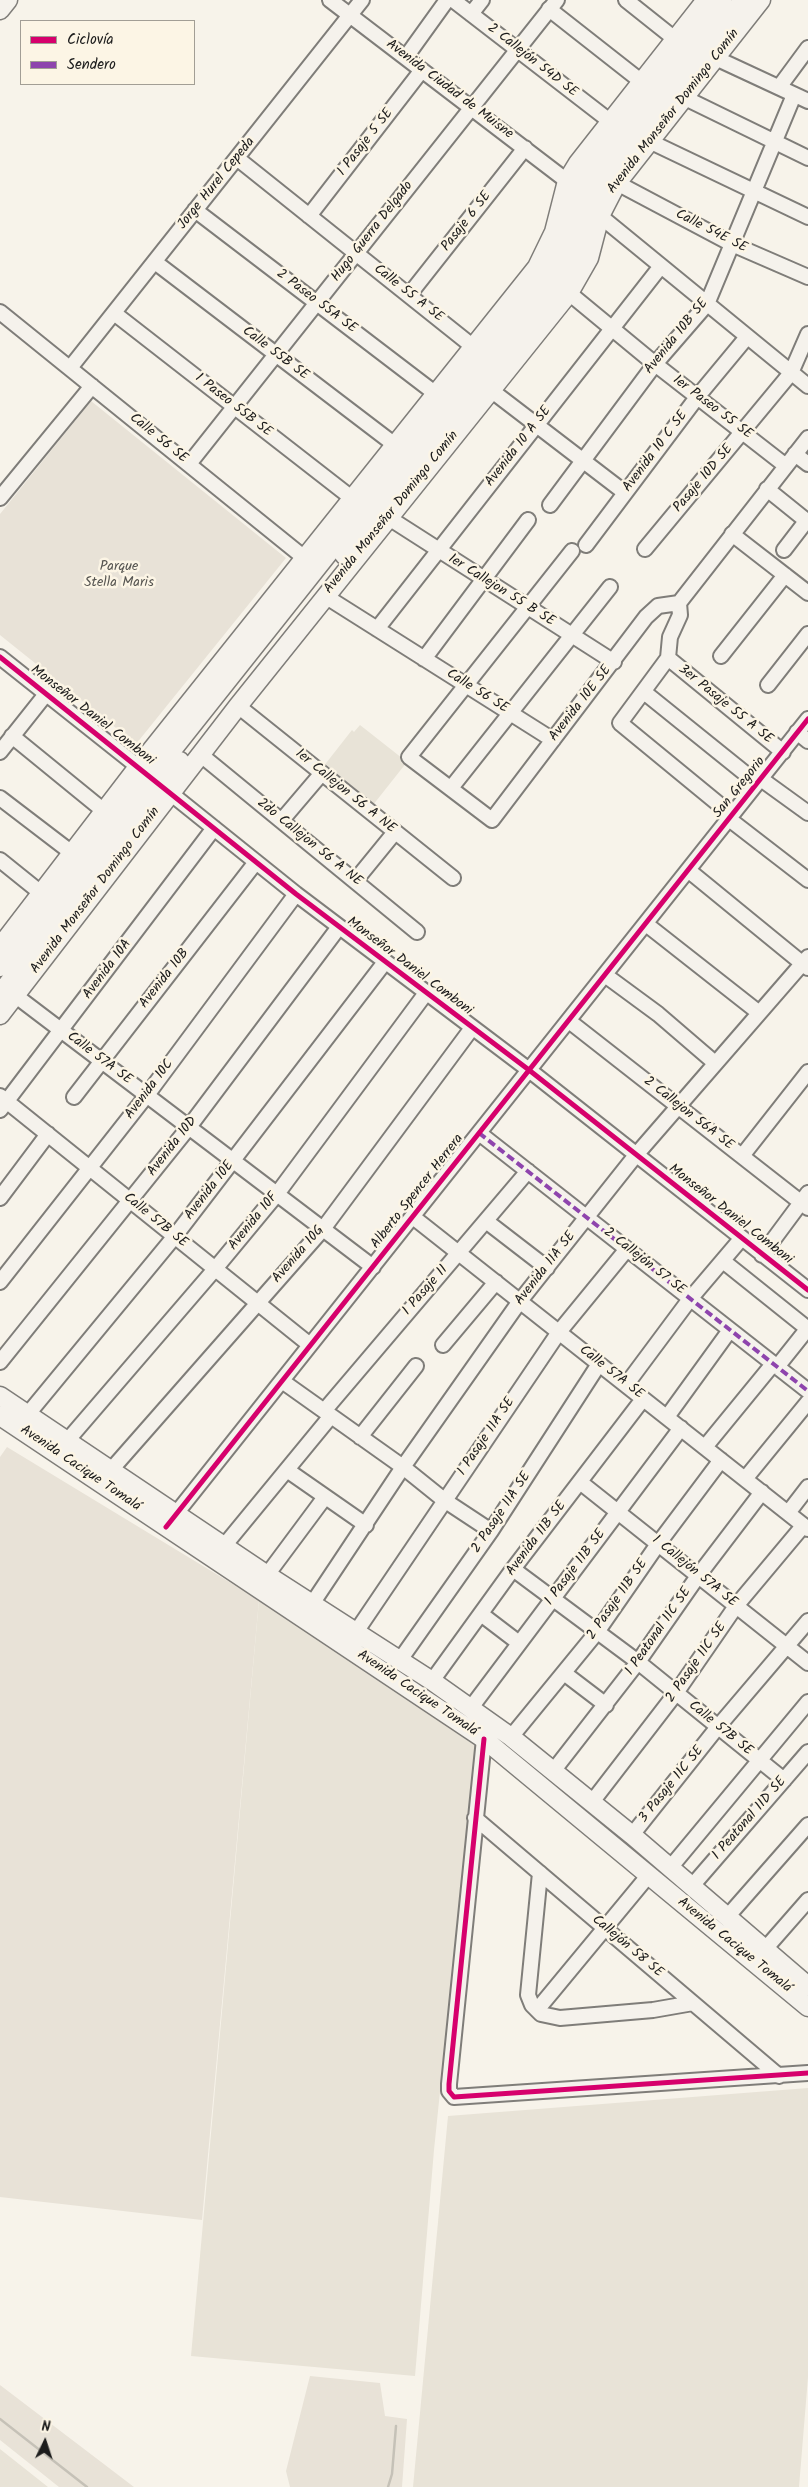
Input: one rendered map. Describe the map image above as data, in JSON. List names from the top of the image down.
{
  "streets": {
    "main road": ["Avenida Monseñor Domingo Comín", "Avenida Cacique Tomalá"],
    "street": [
      "2 Callejón 54D SE",
      "Avenida Ciudad de Muisne",
      "1 Pasaje 5 SE",
      "Jorge Hurel Cepeda",
      "Pasaje 6 SE",
      "Hugo Guerra Delgado",
      "Calle 54E SE",
      "Calle 55 A SE",
      "2 Paseo 55A SE",
      "Avenida 10B SE",
      "Calle 55B SE",
      "1 Paseo 55B SE",
      "1er Paseo 55 SE",
      "Calle 56 SE",
      "Avenida 10 A SE",
      "Avenida 10 C SE",
      "Pasaje 10D SE",
      "1er Callejon 55 B SE",
      "Avenida 10E SE",
      "3er Pasaje 55 A SE",
      "Monseñor Daniel Comboni",
      "San Gregorio",
      "1er Callejon 56 A NE",
      "2do Callejon 56 A NE",
      "Avenida 10A",
      "Avenida 10B",
      "Calle 57A SE",
      "Avenida 10C",
      "2 Callejon 56A SE",
      "Avenida 10D",
      "Avenida 10E",
      "Alberto Spencer Herrera",
      "Calle 57B SE",
      "Avenida 10F",
      "Avenida 10G",
      "2 Callejón 57 SE",
      "Avenida 11A SE",
      "1 Pasaje 11",
      "1 Pasaje 11A SE",
      "2 Pasaje 11A SE",
      "Avenida 11B SE",
      "1 Pasaje 11B SE",
      "1 Callejón 57A SE",
      "2 Pasaje 11B SE",
      "1 Peatonal 11C SE",
      "2 Pasaje 11C SE",
      "3 Pasaje 11C SE",
      "1 Peatonal 11D SE",
      "Callejón 58 SE"
    ]
  },
  "crossings": [
    ["2 Callejón 54D SE", "Avenida Monseñor Domingo Comín"],
    ["2 Callejón 54D SE", "Hugo Guerra Delgado"],
    ["Avenida Ciudad de Muisne", "Avenida Monseñor Domingo Comín"],
    ["Avenida Ciudad de Muisne", "1 Pasaje 5 SE"],
    ["Avenida Ciudad de Muisne", "Jorge Hurel Cepeda"],
    ["Avenida Ciudad de Muisne", "Pasaje 6 SE"],
    ["Avenida Ciudad de Muisne", "Hugo Guerra Delgado"],
    ["Avenida Monseñor Domingo Comín", "Calle 54E SE"],
    ["Avenida Monseñor Domingo Comín", "Calle 55 A SE"],
    ["Avenida Monseñor Domingo Comín", "2 Paseo 55A SE"],
    ["Avenida Monseñor Domingo Comín", "Calle 55B SE"],
    ["Avenida Monseñor Domingo Comín", "1 Paseo 55B SE"],
    ["Avenida Monseñor Domingo Comín", "1er Paseo 55 SE"],
    ["Avenida Monseñor Domingo Comín", "Calle 56 SE"],
    ["Avenida Monseñor Domingo Comín", "1er Callejon 55 B SE"],
    ["Avenida Monseñor Domingo Comín", "Monseñor Daniel Comboni"],
    ["Avenida Monseñor Domingo Comín", "1er Callejon 56 A NE"],
    ["Avenida Monseñor Domingo Comín", "2do Callejon 56 A NE"],
    ["Avenida Monseñor Domingo Comín", "Calle 57A SE"],
    ["1 Pasaje 5 SE", "Calle 55 A SE"],
    ["Jorge Hurel Cepeda", "Calle 55 A SE"],
    ["Jorge Hurel Cepeda", "2 Paseo 55A SE"],
    ["Jorge Hurel Cepeda", "Calle 55B SE"],
    ["Jorge Hurel Cepeda", "1 Paseo 55B SE"],
    ["Jorge Hurel Cepeda", "Calle 56 SE"],
    ["Pasaje 6 SE", "Calle 55 A SE"],
    ["Hugo Guerra Delgado", "Calle 55 A SE"],
    ["Hugo Guerra Delgado", "2 Paseo 55A SE"],
    ["Hugo Guerra Delgado", "Calle 55B SE"],
    ["Hugo Guerra Delgado", "1 Paseo 55B SE"],
    ["Hugo Guerra Delgado", "Calle 56 SE"],
    ["Calle 54E SE", "Avenida 10B SE"],
    ["Avenida 10B SE", "1er Paseo 55 SE"],
    ["1er Paseo 55 SE", "Avenida 10 A SE"],
    ["1er Paseo 55 SE", "Avenida 10 C SE"],
    ["1er Paseo 55 SE", "Pasaje 10D SE"],
    ["Calle 56 SE", "Avenida 10 A SE"],
    ["Calle 56 SE", "Avenida 10E SE"],
    ["Avenida 10 A SE", "1er Callejon 55 B SE"],
    ["1er Callejon 55 B SE", "Avenida 10E SE"],
    ["3er Pasaje 55 A SE", "San Gregorio"],
    ["Monseñor Daniel Comboni", "Avenida 10A"],
    ["Monseñor Daniel Comboni", "Avenida 10B"],
    ["Monseñor Daniel Comboni", "Avenida 10C"],
    ["Monseñor Daniel Comboni", "Avenida 10D"],
    ["Monseñor Daniel Comboni", "Avenida 10E"],
    ["Monseñor Daniel Comboni", "Alberto Spencer Herrera"],
    ["Monseñor Daniel Comboni", "Avenida 10F"],
    ["Monseñor Daniel Comboni", "Avenida 10G"],
    ["Monseñor Daniel Comboni", "Avenida 11A SE"],
    ["San Gregorio", "Alberto Spencer Herrera"],
    ["Avenida 10A", "Calle 57A SE"],
    ["Avenida 10A", "Calle 57B SE"],
    ["Avenida 10B", "Calle 57A SE"],
    ["Calle 57A SE", "Avenida 10C"],
    ["Calle 57A SE", "Avenida 10D"],
    ["Calle 57A SE", "Avenida 10E"],
    ["Calle 57A SE", "Alberto Spencer Herrera"],
    ["Calle 57A SE", "Avenida 10F"],
    ["Calle 57A SE", "Avenida 10G"],
    ["Calle 57A SE", "Avenida 11A SE"],
    ["Calle 57A SE", "1 Pasaje 11"],
    ["Calle 57A SE", "1 Pasaje 11A SE"],
    ["Calle 57A SE", "2 Pasaje 11A SE"],
    ["Calle 57A SE", "Avenida 11B SE"],
    ["Calle 57A SE", "1 Pasaje 11B SE"],
    ["Calle 57A SE", "2 Pasaje 11B SE"],
    ["Calle 57A SE", "1 Peatonal 11C SE"],
    ["Calle 57A SE", "2 Pasaje 11C SE"],
    ["Avenida 10C", "Calle 57B SE"],
    ["2 Callejon 56A SE", "Alberto Spencer Herrera"],
    ["2 Callejon 56A SE", "Avenida 11A SE"],
    ["Avenida 10D", "Calle 57B SE"],
    ["Avenida 10E", "Calle 57B SE"],
    ["Avenida 10E", "Avenida Cacique Tomalá"],
    ["Alberto Spencer Herrera", "Calle 57B SE"],
    ["Alberto Spencer Herrera", "2 Callejón 57 SE"],
    ["Alberto Spencer Herrera", "Avenida Cacique Tomalá"],
    ["Calle 57B SE", "Avenida 10F"],
    ["Calle 57B SE", "Avenida 10G"],
    ["Calle 57B SE", "Avenida 11B SE"],
    ["Calle 57B SE", "1 Pasaje 11B SE"],
    ["Calle 57B SE", "2 Pasaje 11B SE"],
    ["Calle 57B SE", "1 Peatonal 11C SE"],
    ["Calle 57B SE", "2 Pasaje 11C SE"],
    ["Calle 57B SE", "3 Pasaje 11C SE"],
    ["Calle 57B SE", "1 Peatonal 11D SE"],
    ["Avenida 10F", "Avenida Cacique Tomalá"],
    ["Avenida 10G", "Avenida Cacique Tomalá"],
    ["2 Callejón 57 SE", "Avenida 11A SE"],
    ["2 Callejón 57 SE", "1 Pasaje 11"],
    ["2 Callejón 57 SE", "1 Pasaje 11A SE"],
    ["Avenida 11A SE", "Avenida Cacique Tomalá"],
    ["1 Pasaje 11", "Avenida Cacique Tomalá"],
    ["1 Pasaje 11A SE", "Avenida Cacique Tomalá"],
    ["Avenida Cacique Tomalá", "2 Pasaje 11A SE"],
    ["Avenida Cacique Tomalá", "Avenida 11B SE"],
    ["Avenida Cacique Tomalá", "1 Pasaje 11B SE"],
    ["Avenida Cacique Tomalá", "2 Pasaje 11B SE"],
    ["Avenida Cacique Tomalá", "1 Peatonal 11C SE"],
    ["Avenida Cacique Tomalá", "2 Pasaje 11C SE"],
    ["Avenida Cacique Tomalá", "3 Pasaje 11C SE"],
    ["Avenida Cacique Tomalá", "1 Peatonal 11D SE"],
    ["Avenida 11B SE", "1 Callejón 57A SE"],
    ["1 Pasaje 11B SE", "1 Callejón 57A SE"],
    ["1 Callejón 57A SE", "2 Pasaje 11B SE"],
    ["1 Callejón 57A SE", "1 Peatonal 11C SE"],
    ["1 Callejón 57A SE", "2 Pasaje 11C SE"],
    ["1 Callejón 57A SE", "3 Pasaje 11C SE"]
  ],
  "parks": ["Parque Stella Maris"],
  "legend": ["Ciclovía", "Sendero"],
  "north": "top"
}
